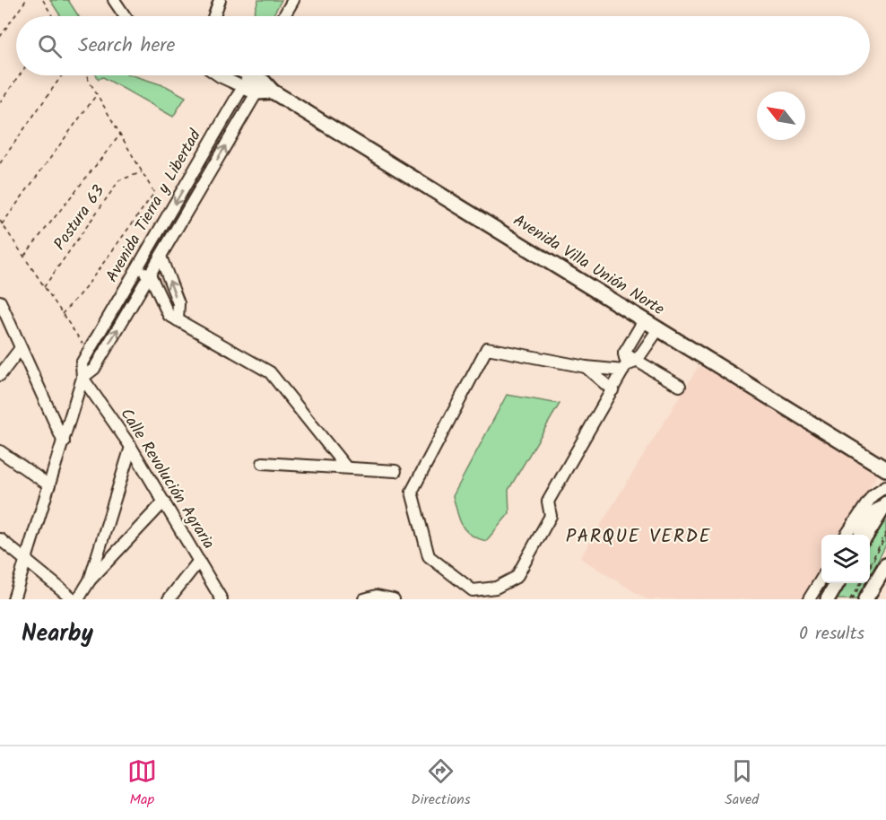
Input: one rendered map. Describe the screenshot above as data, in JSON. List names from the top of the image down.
{
  "streets": {
    "main road": ["Avenida Villa Unión Norte"],
    "street": ["Avenida Tierra y Libertad", "Calle Revolución Agraria"],
    "path": ["Postura 63"]
  },
  "crossings": [
    ["Avenida Tierra y Libertad", "Avenida Villa Unión Norte"],
    ["Avenida Tierra y Libertad", "Calle Revolución Agraria"]
  ],
  "districts": ["PARQUE VERDE"],
  "north": "top left",
  "page": {
    "search": "Search here",
    "heading": ["Nearby", "0 results"],
    "nav": ["Map", "Directions", "Saved"]
  }
}
